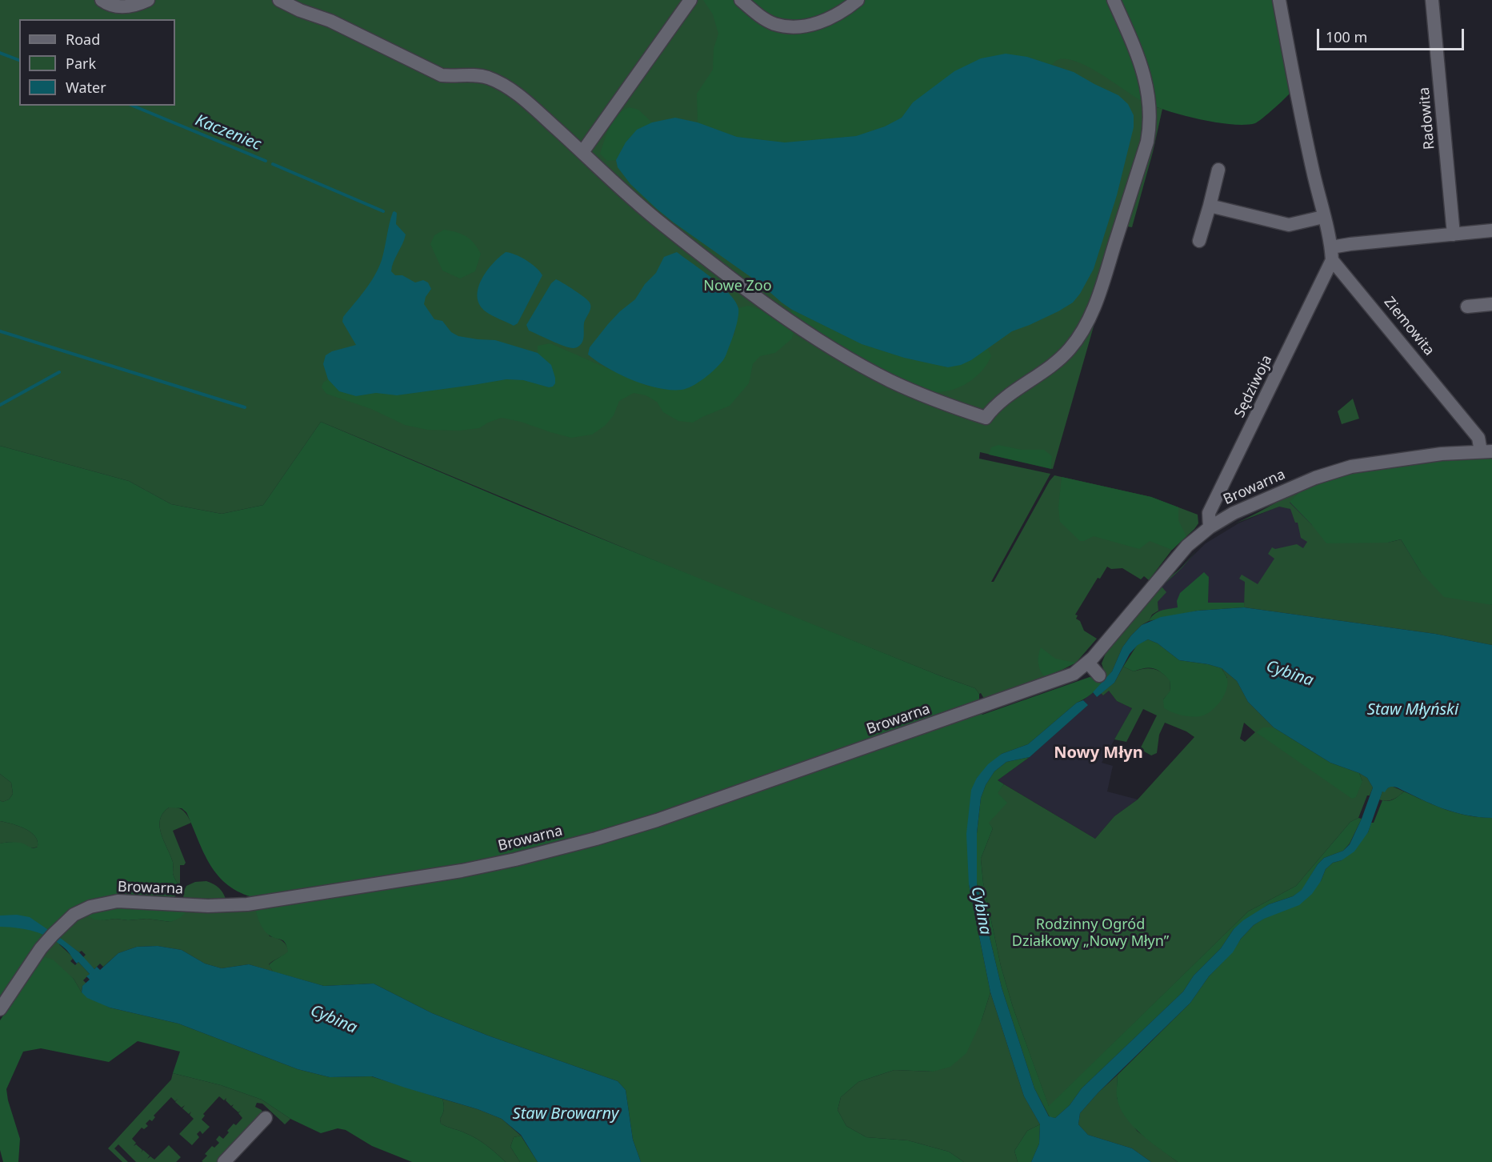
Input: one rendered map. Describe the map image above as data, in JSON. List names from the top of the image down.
{
  "streets": {
    "street": [
      "Radowita",
      "Ziemowita",
      "Sędziwoja",
      "Browarna"
    ]
  },
  "crossings": [
    ["Ziemowita", "Sędziwoja"],
    ["Ziemowita", "Browarna"],
    ["Sędziwoja", "Browarna"]
  ],
  "districts": ["Nowy Młyn"],
  "water": [
    "Kaczeniec",
    "Cybina",
    "Staw Młyński",
    "Staw Browarny"
  ],
  "parks": ["Nowe Zoo", "Rodzinny Ogród Działkowy „Nowy Młyn”"],
  "legend": ["Road", "Park", "Water"],
  "scale_bar": "100 m"
}
